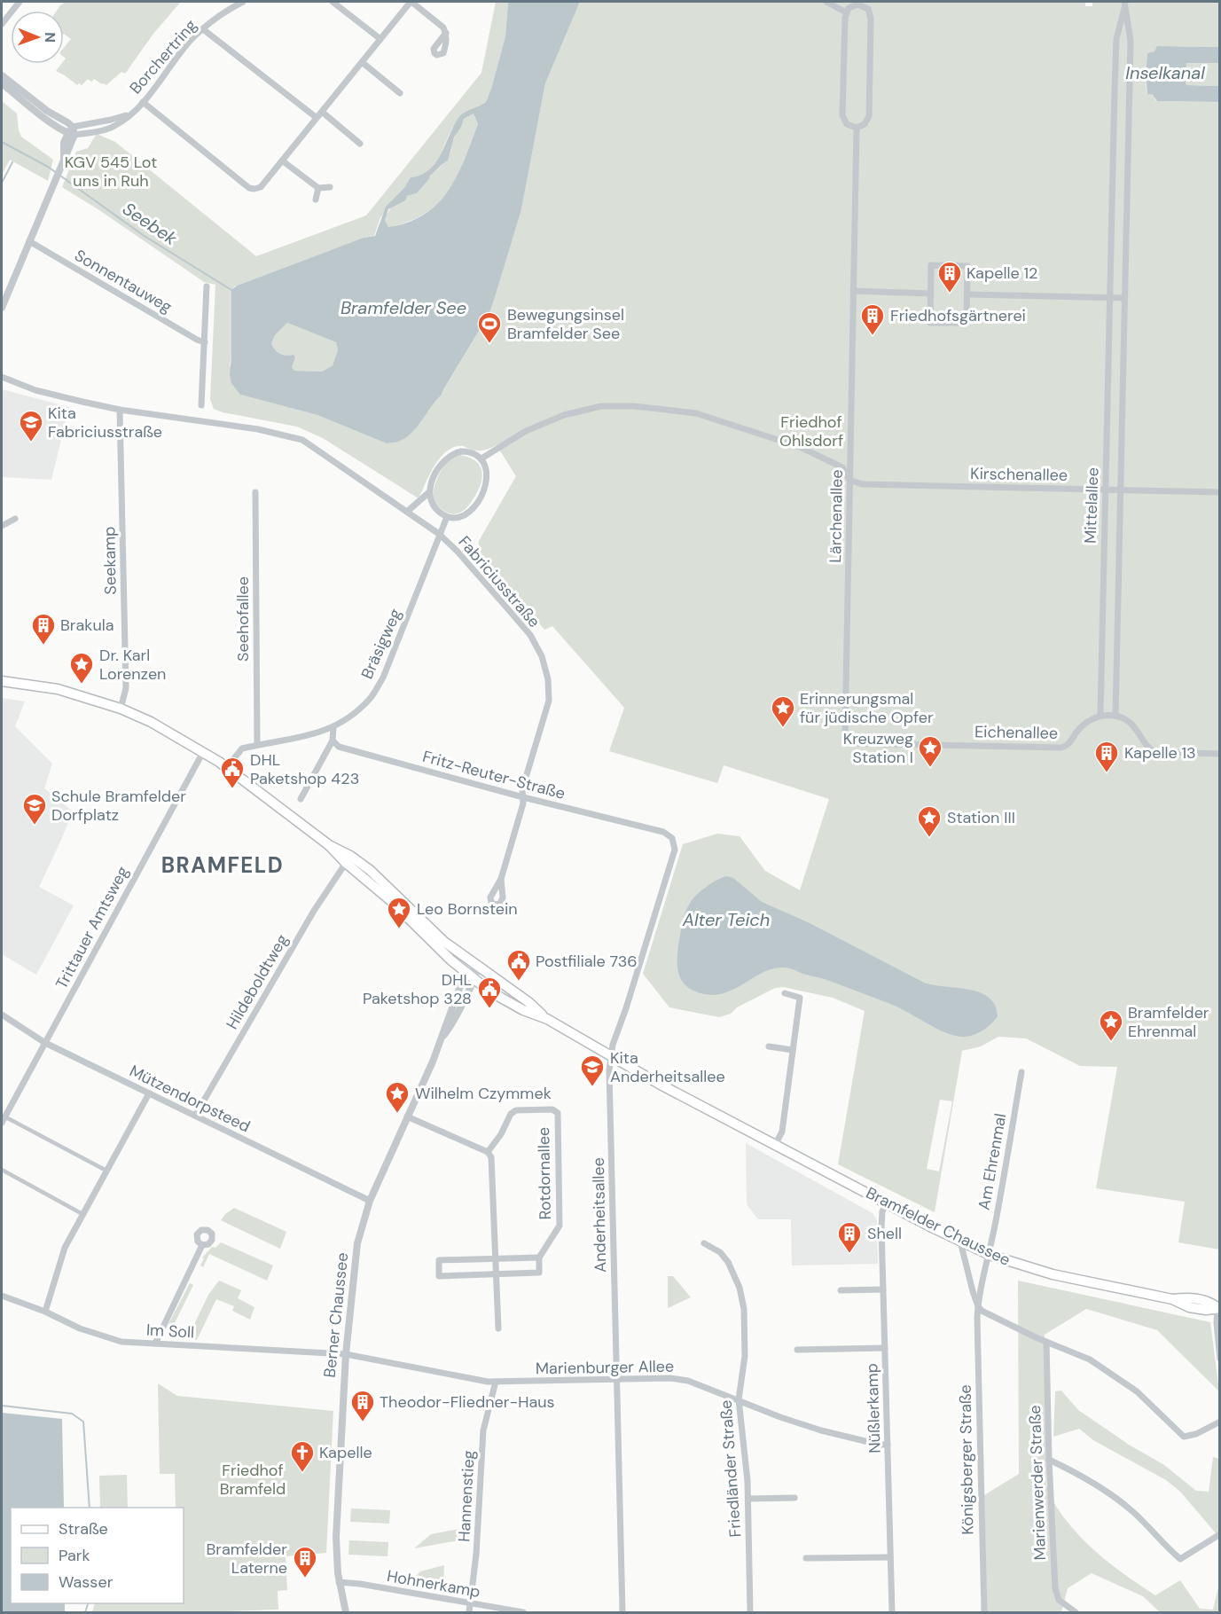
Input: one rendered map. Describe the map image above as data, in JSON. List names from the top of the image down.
{
  "streets": {
    "main road": ["Bramfelder Chaussee"],
    "street": [
      "Borchertring",
      "Sonnentauweg",
      "Kirschenallee",
      "Mittelallee",
      "Lärchenallee",
      "Seekamp",
      "Fabriciusstraße",
      "Seehofallee",
      "Bräsigweg",
      "Eichenallee",
      "Fritz-Reuter-Straße",
      "Trittauer Amtsweg",
      "Hildeboldtweg",
      "Mützendorpsteed",
      "Am Ehrenmal",
      "Rotdornallee",
      "Anderheitsallee",
      "Berner Chaussee",
      "Im Soll",
      "Marienburger Allee",
      "Nüßlerkamp",
      "Königsberger Straße",
      "Friedländer Straße",
      "Marienwerder Straße",
      "Hannenstieg",
      "Hohnerkamp"
    ]
  },
  "crossings": [
    ["Kirschenallee", "Mittelallee"],
    ["Kirschenallee", "Lärchenallee"],
    ["Mittelallee", "Eichenallee"],
    ["Lärchenallee", "Eichenallee"],
    ["Seekamp", "Fabriciusstraße"],
    ["Seekamp", "Bramfelder Chaussee"],
    ["Fabriciusstraße", "Bräsigweg"],
    ["Fabriciusstraße", "Fritz-Reuter-Straße"],
    ["Seehofallee", "Bräsigweg"],
    ["Bräsigweg", "Bramfelder Chaussee"],
    ["Fritz-Reuter-Straße", "Anderheitsallee"],
    ["Trittauer Amtsweg", "Mützendorpsteed"],
    ["Trittauer Amtsweg", "Bramfelder Chaussee"],
    ["Hildeboldtweg", "Mützendorpsteed"],
    ["Hildeboldtweg", "Bramfelder Chaussee"],
    ["Mützendorpsteed", "Berner Chaussee"],
    ["Am Ehrenmal", "Bramfelder Chaussee"],
    ["Am Ehrenmal", "Königsberger Straße"],
    ["Anderheitsallee", "Bramfelder Chaussee"],
    ["Anderheitsallee", "Marienburger Allee"],
    ["Bramfelder Chaussee", "Berner Chaussee"],
    ["Bramfelder Chaussee", "Nüßlerkamp"],
    ["Bramfelder Chaussee", "Königsberger Straße"],
    ["Berner Chaussee", "Im Soll"],
    ["Berner Chaussee", "Marienburger Allee"],
    ["Berner Chaussee", "Hohnerkamp"],
    ["Im Soll", "Marienburger Allee"],
    ["Marienburger Allee", "Nüßlerkamp"],
    ["Marienburger Allee", "Friedländer Straße"],
    ["Marienburger Allee", "Hannenstieg"],
    ["Hannenstieg", "Hohnerkamp"]
  ],
  "districts": ["BRAMFELD"],
  "water": [
    "Inselkanal",
    "Seebek",
    "Bramfelder See",
    "Alter Teich"
  ],
  "parks": ["KGV 545 Lot uns in Ruh", "Friedhof Ohlsdorf", "Friedhof Bramfeld"],
  "places": {
    "building": [
      "Kapelle 12",
      "Friedhofsgärtnerei",
      "Brakula",
      "Kapelle 13",
      "Shell",
      "Theodor-Fliedner-Haus",
      "Bramfelder Laterne"
    ],
    "sports": ["Bewegungsinsel Bramfelder See"],
    "school or university": ["Kita Fabriciusstraße", "Schule Bramfelder Dorfplatz", "Kita Anderheitsallee"],
    "place": [
      "Dr. Karl Lorenzen",
      "Erinnerungsmal für jüdische Opfer",
      "Kreuzweg Station I",
      "Station III",
      "Leo Bornstein",
      "Bramfelder Ehrenmal",
      "Wilhelm Czymmek"
    ],
    "public building": ["DHL Paketshop 423", "Postfiliale 736", "DHL Paketshop 328"],
    "church": ["Kapelle"]
  },
  "legend": ["Straße", "Park", "Wasser"],
  "north": "right"
}
